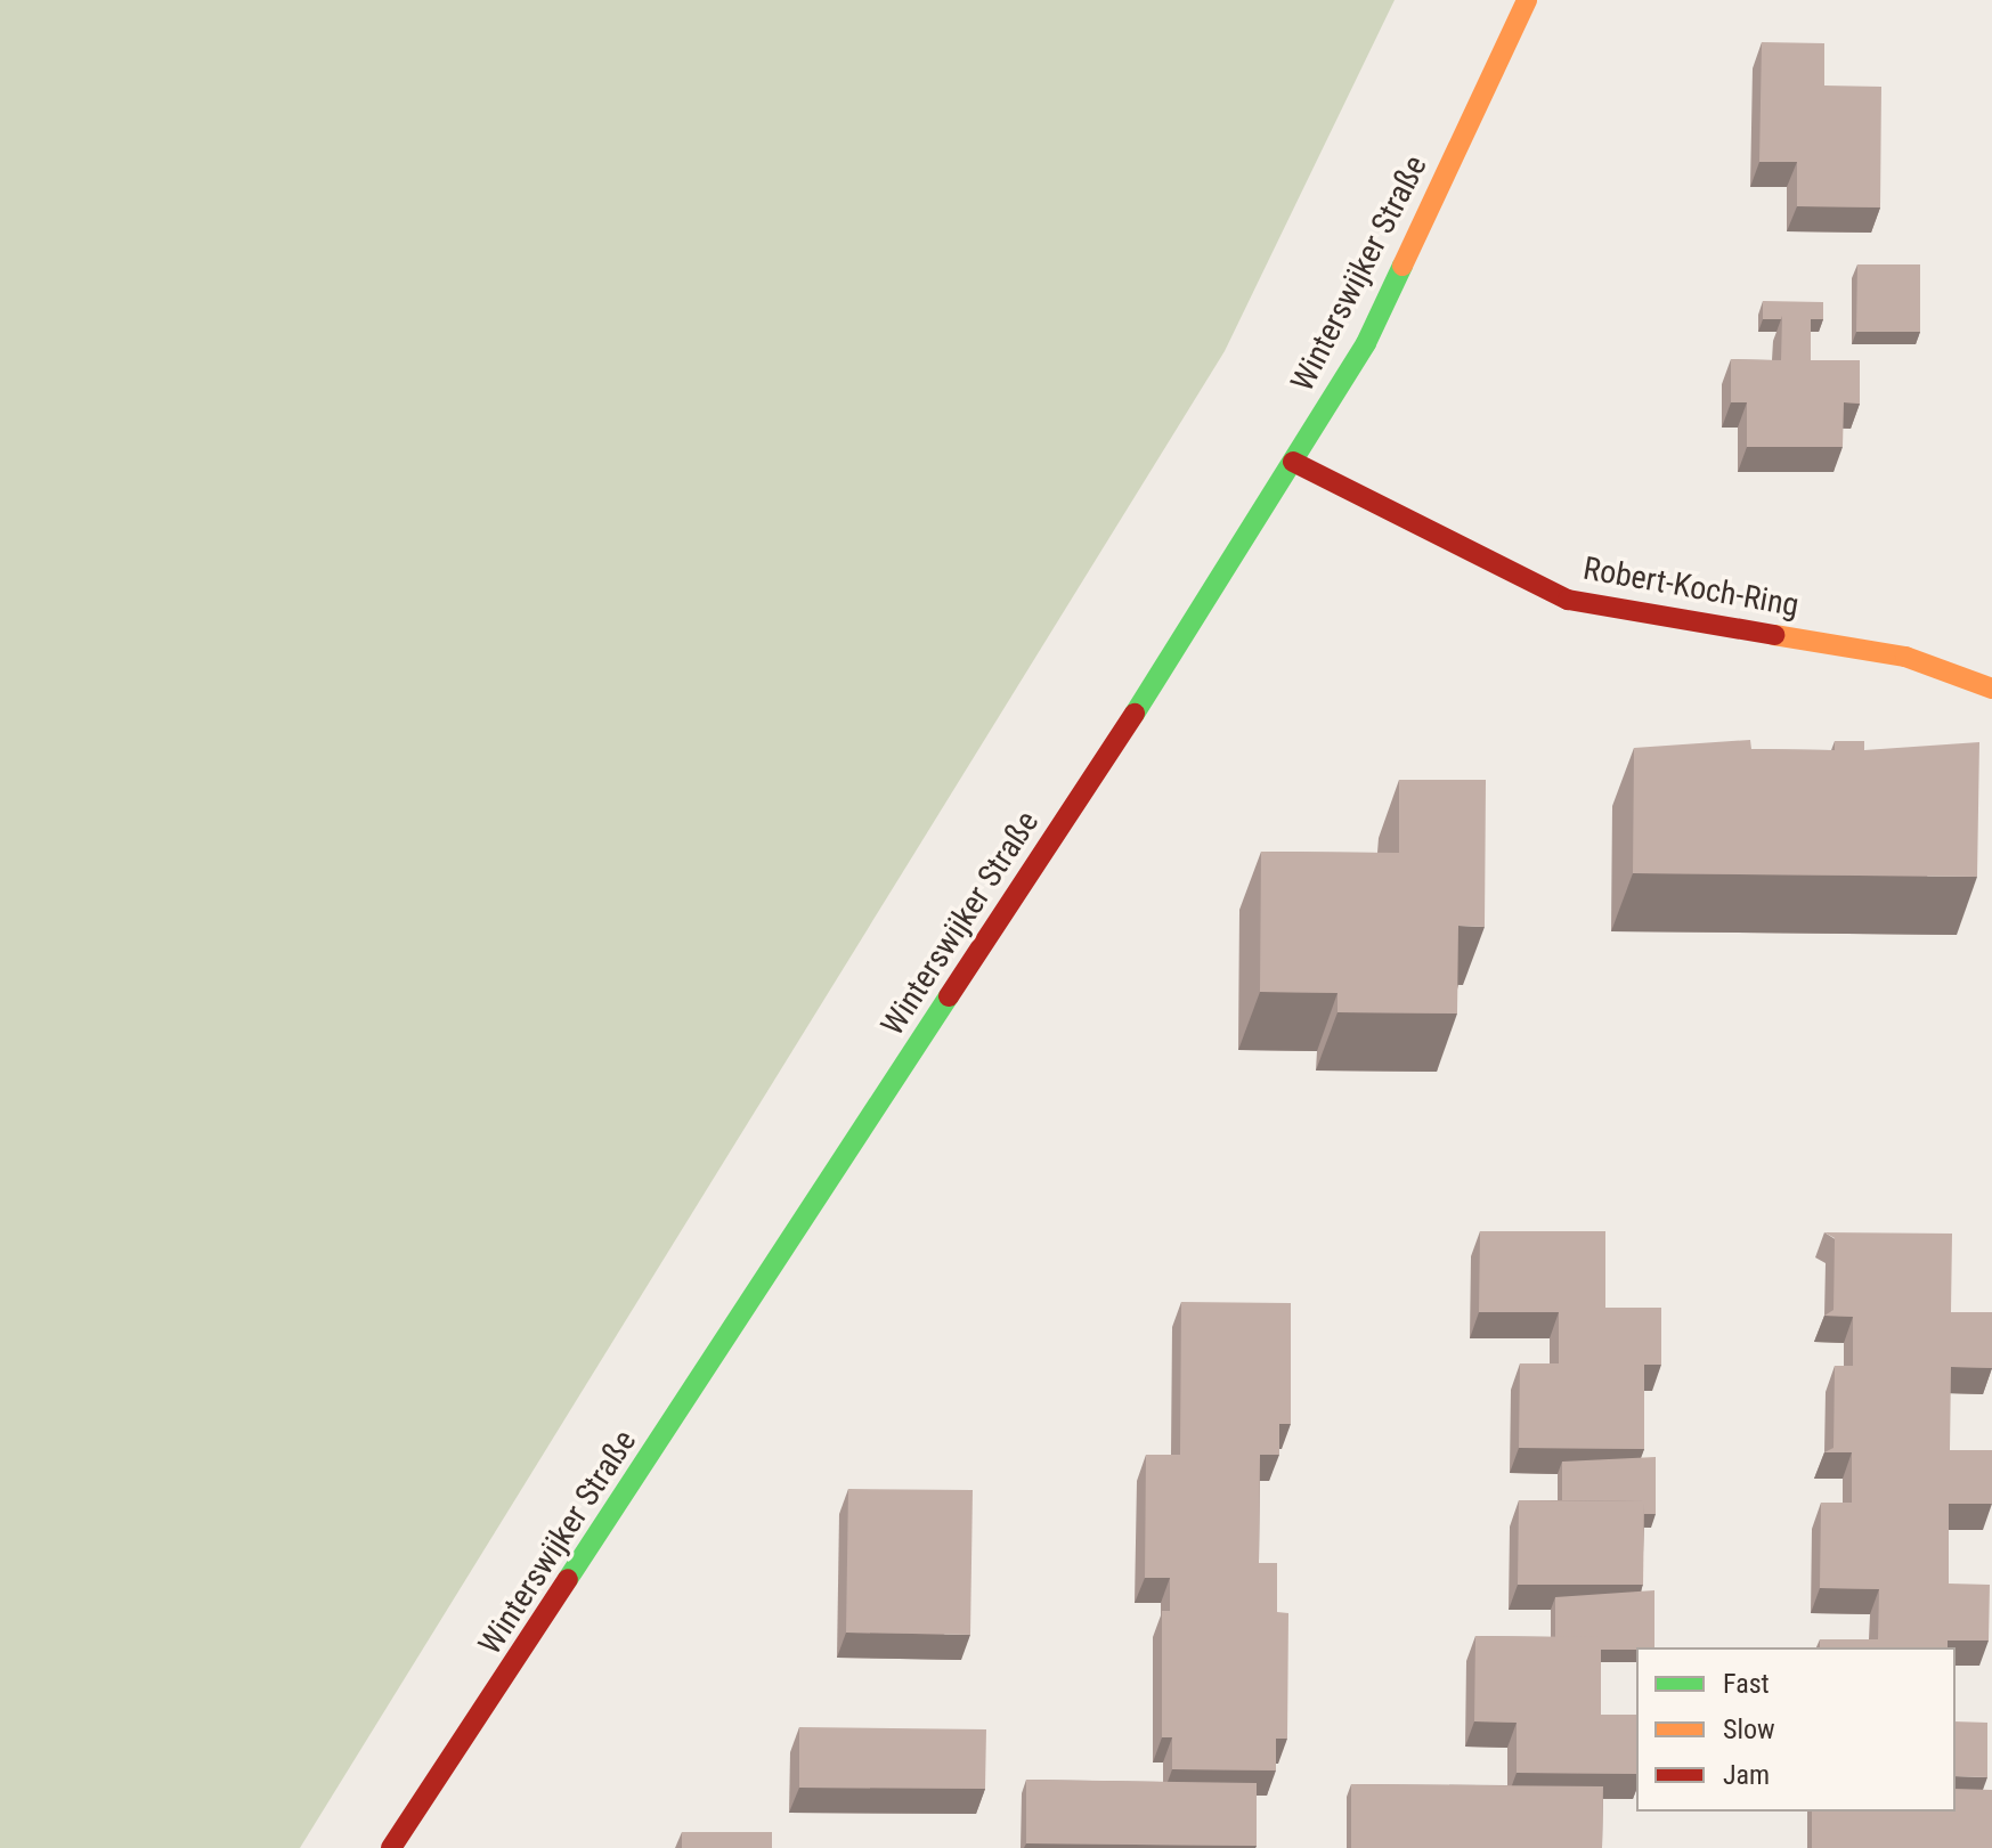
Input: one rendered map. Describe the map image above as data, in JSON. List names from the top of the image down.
{
  "streets": {
    "main road": ["Winterswijker Straße", "Robert-Koch-Ring"]
  },
  "crossings": [
    ["Winterswijker Straße", "Robert-Koch-Ring"]
  ],
  "legend": ["Fast", "Slow", "Jam"]
}
